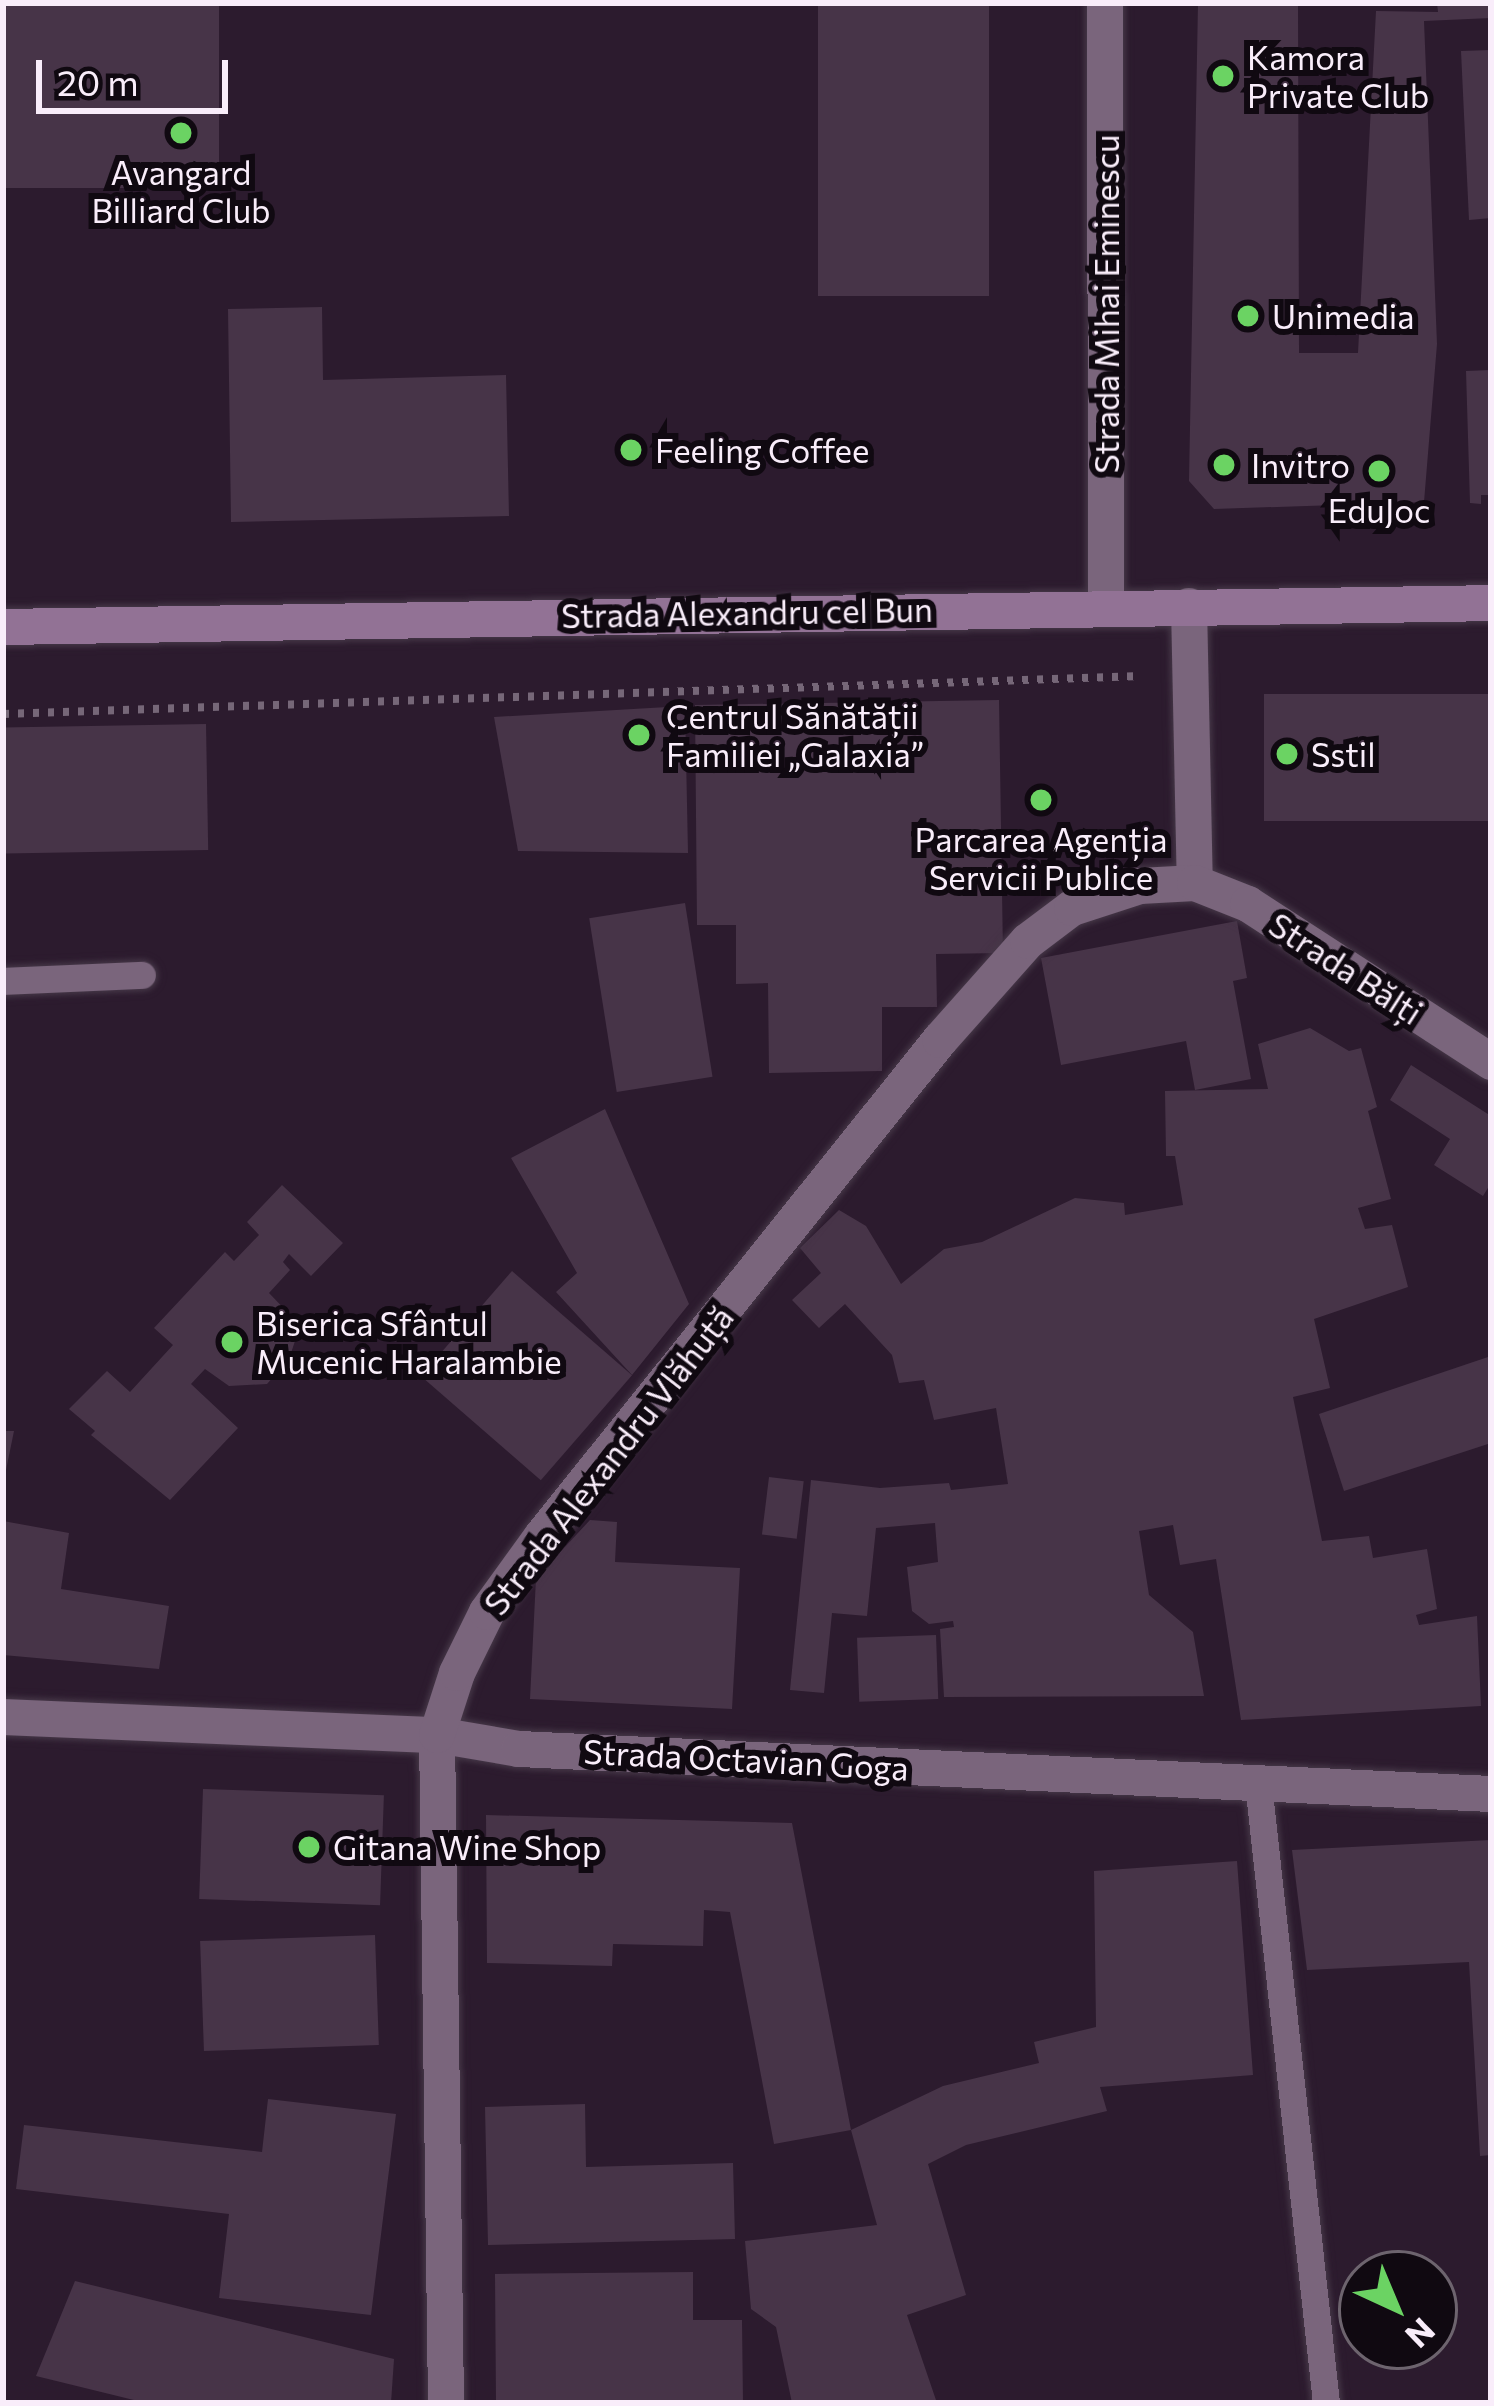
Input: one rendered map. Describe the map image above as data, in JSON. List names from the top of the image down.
{
  "streets": {
    "main road": ["Strada Alexandru cel Bun"],
    "street": [
      "Strada Mihai Eminescu",
      "Strada Bălți",
      "Strada Alexandru Vlăhuță",
      "Strada Octavian Goga"
    ]
  },
  "crossings": [
    ["Strada Mihai Eminescu", "Strada Alexandru cel Bun"],
    ["Strada Bălți", "Strada Alexandru Vlăhuță"],
    ["Strada Alexandru Vlăhuță", "Strada Octavian Goga"]
  ],
  "places": [
    "Kamora Private Club",
    "Avangard Billiard Club",
    "Unimedia",
    "Feeling Coffee",
    "Invitro",
    "EduJoc",
    "Centrul Sănătății Familiei „Galaxia”",
    "Sstil",
    "Parcarea Agenția Servicii Publice",
    "Biserica Sfântul Mucenic Haralambie",
    "Gitana Wine Shop"
  ],
  "scale_bar": "20 m",
  "north": "bottom right"
}
